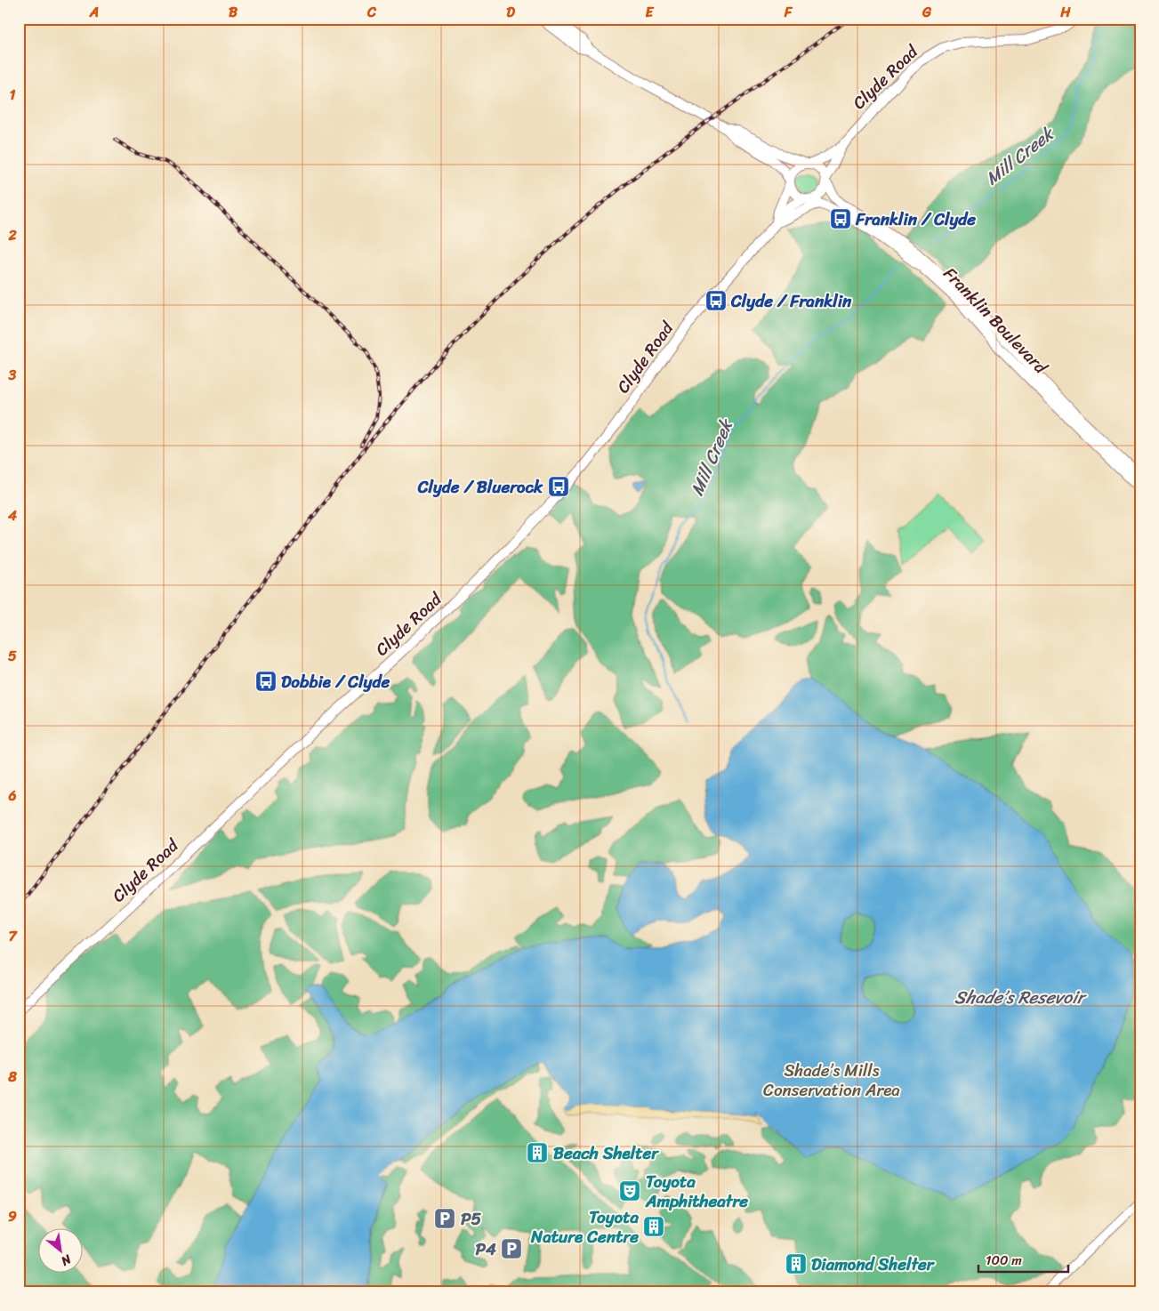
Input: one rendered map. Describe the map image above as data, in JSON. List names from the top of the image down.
{
  "streets": {
    "main road": ["Clyde Road", "Franklin Boulevard"]
  },
  "crossings": [
    ["Clyde Road", "Franklin Boulevard"]
  ],
  "water": ["Mill Creek", "Shade’s Resevoir"],
  "parks": ["Shade’s Mills Conservation Area"],
  "places": {
    "bus stop": [
      "Franklin / Clyde",
      "Clyde / Franklin",
      "Clyde / Bluerock",
      "Dobbie / Clyde"
    ],
    "building": ["Beach Shelter", "Toyota Nature Centre", "Diamond Shelter"],
    "theatre": ["Toyota Amphitheatre"],
    "parking": ["P5", "P4"]
  },
  "scale_bar": "100 m",
  "north": "bottom right",
  "grid": {
    "columns": [
      "A",
      "B",
      "C",
      "D",
      "E",
      "F",
      "G",
      "H"
    ],
    "rows": [
      "1",
      "2",
      "3",
      "4",
      "5",
      "6",
      "7",
      "8",
      "9"
    ]
  }
}
